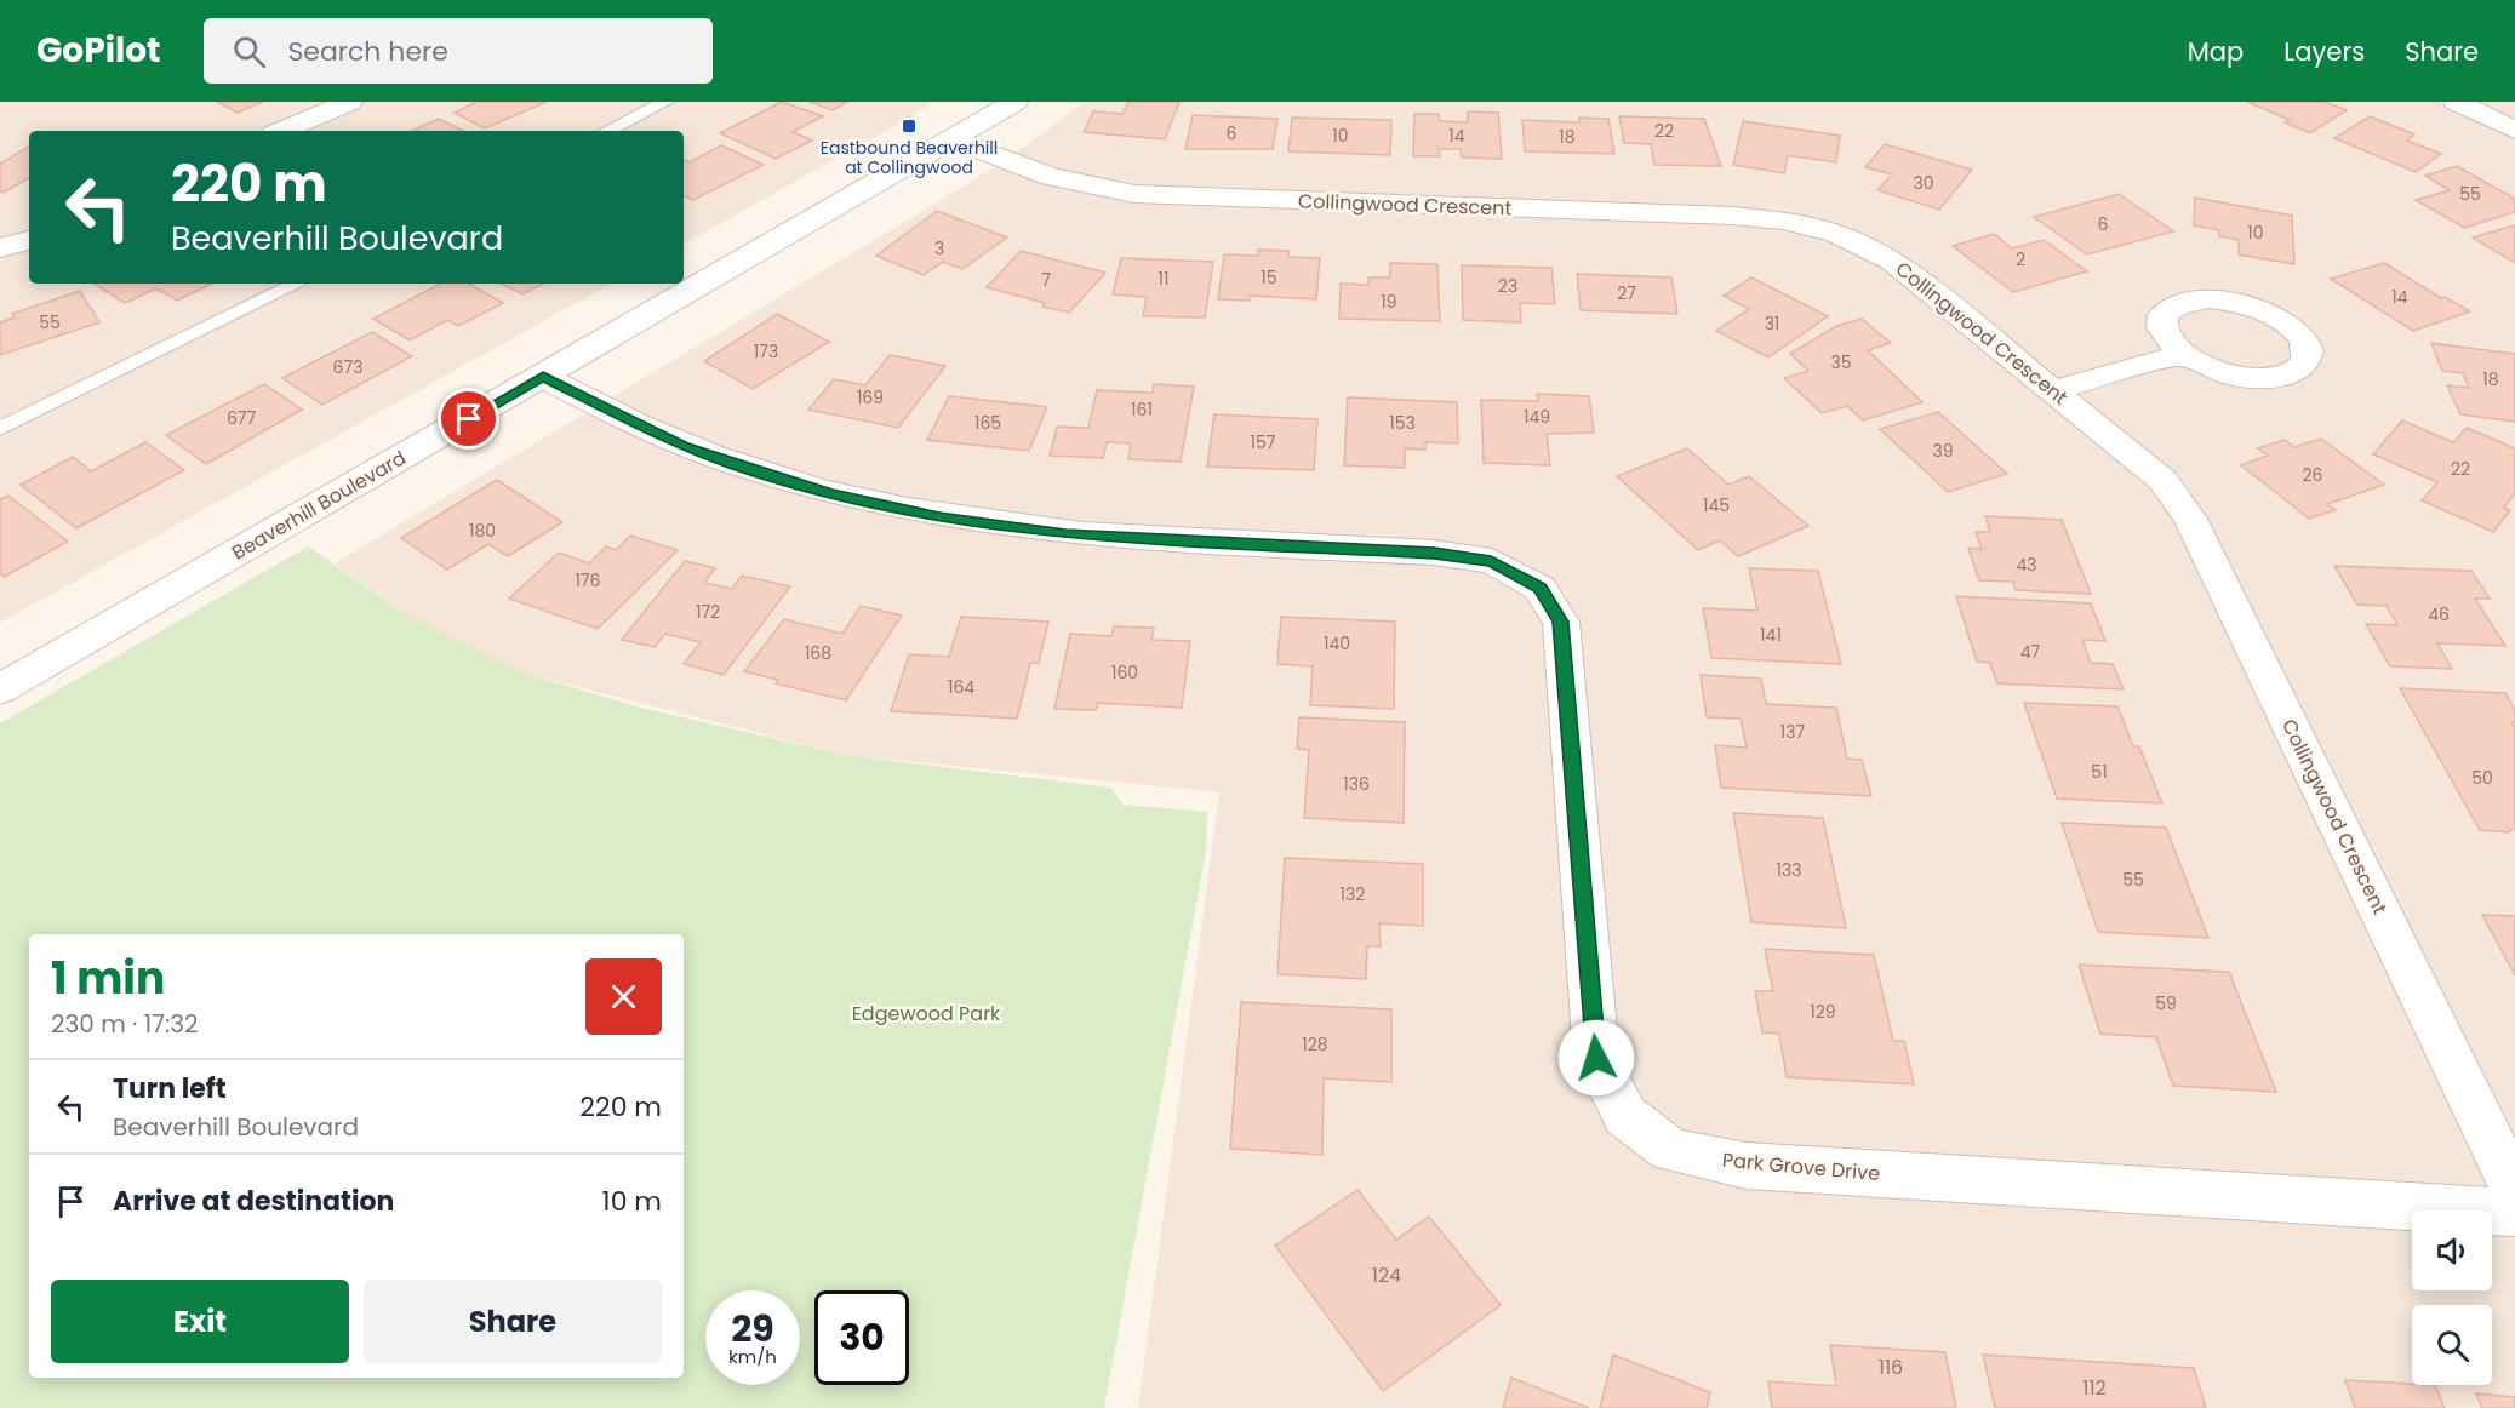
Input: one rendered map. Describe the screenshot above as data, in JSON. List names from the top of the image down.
{
  "streets": {
    "street": ["Collingwood Crescent", "Beaverhill Boulevard", "Park Grove Drive"]
  },
  "crossings": [
    ["Collingwood Crescent", "Beaverhill Boulevard"],
    ["Beaverhill Boulevard", "Park Grove Drive"]
  ],
  "parks": ["Edgewood Park"],
  "places": {
    "transit": ["Eastbound Beaverhill at Collingwood"]
  },
  "house_numbers": [
    "22",
    "6",
    "10",
    "14",
    "18",
    "30",
    "55",
    "6",
    "10",
    "3",
    "2",
    "15",
    "11",
    "7",
    "23",
    "27",
    "14",
    "19",
    "55",
    "31",
    "173",
    "35",
    "673",
    "18",
    "169",
    "161",
    "149",
    "677",
    "165",
    "153",
    "157",
    "39",
    "22",
    "26",
    "145",
    "180",
    "43",
    "176",
    "172",
    "46",
    "141",
    "140",
    "47",
    "168",
    "160",
    "164",
    "137",
    "51",
    "50",
    "136",
    "133",
    "55",
    "132",
    "59",
    "129",
    "128",
    "124",
    "116",
    "112"
  ],
  "page": {
    "header": "GoPilot",
    "search": "Search here",
    "nav": ["Map", "Layers", "Share"],
    "turn": ["220 m", "Beaverhill Boulevard"],
    "heading": ["1 min", "230 m · 17:32"],
    "list": [
      {
        "name": "Turn left",
        "note": "Beaverhill Boulevard",
        "value": "220 m"
      },
      {
        "name": "Arrive at destination",
        "value": "10 m"
      }
    ],
    "buttons": ["Exit", "Share"],
    "speed": "29 km/h",
    "limit": "30"
  }
}
